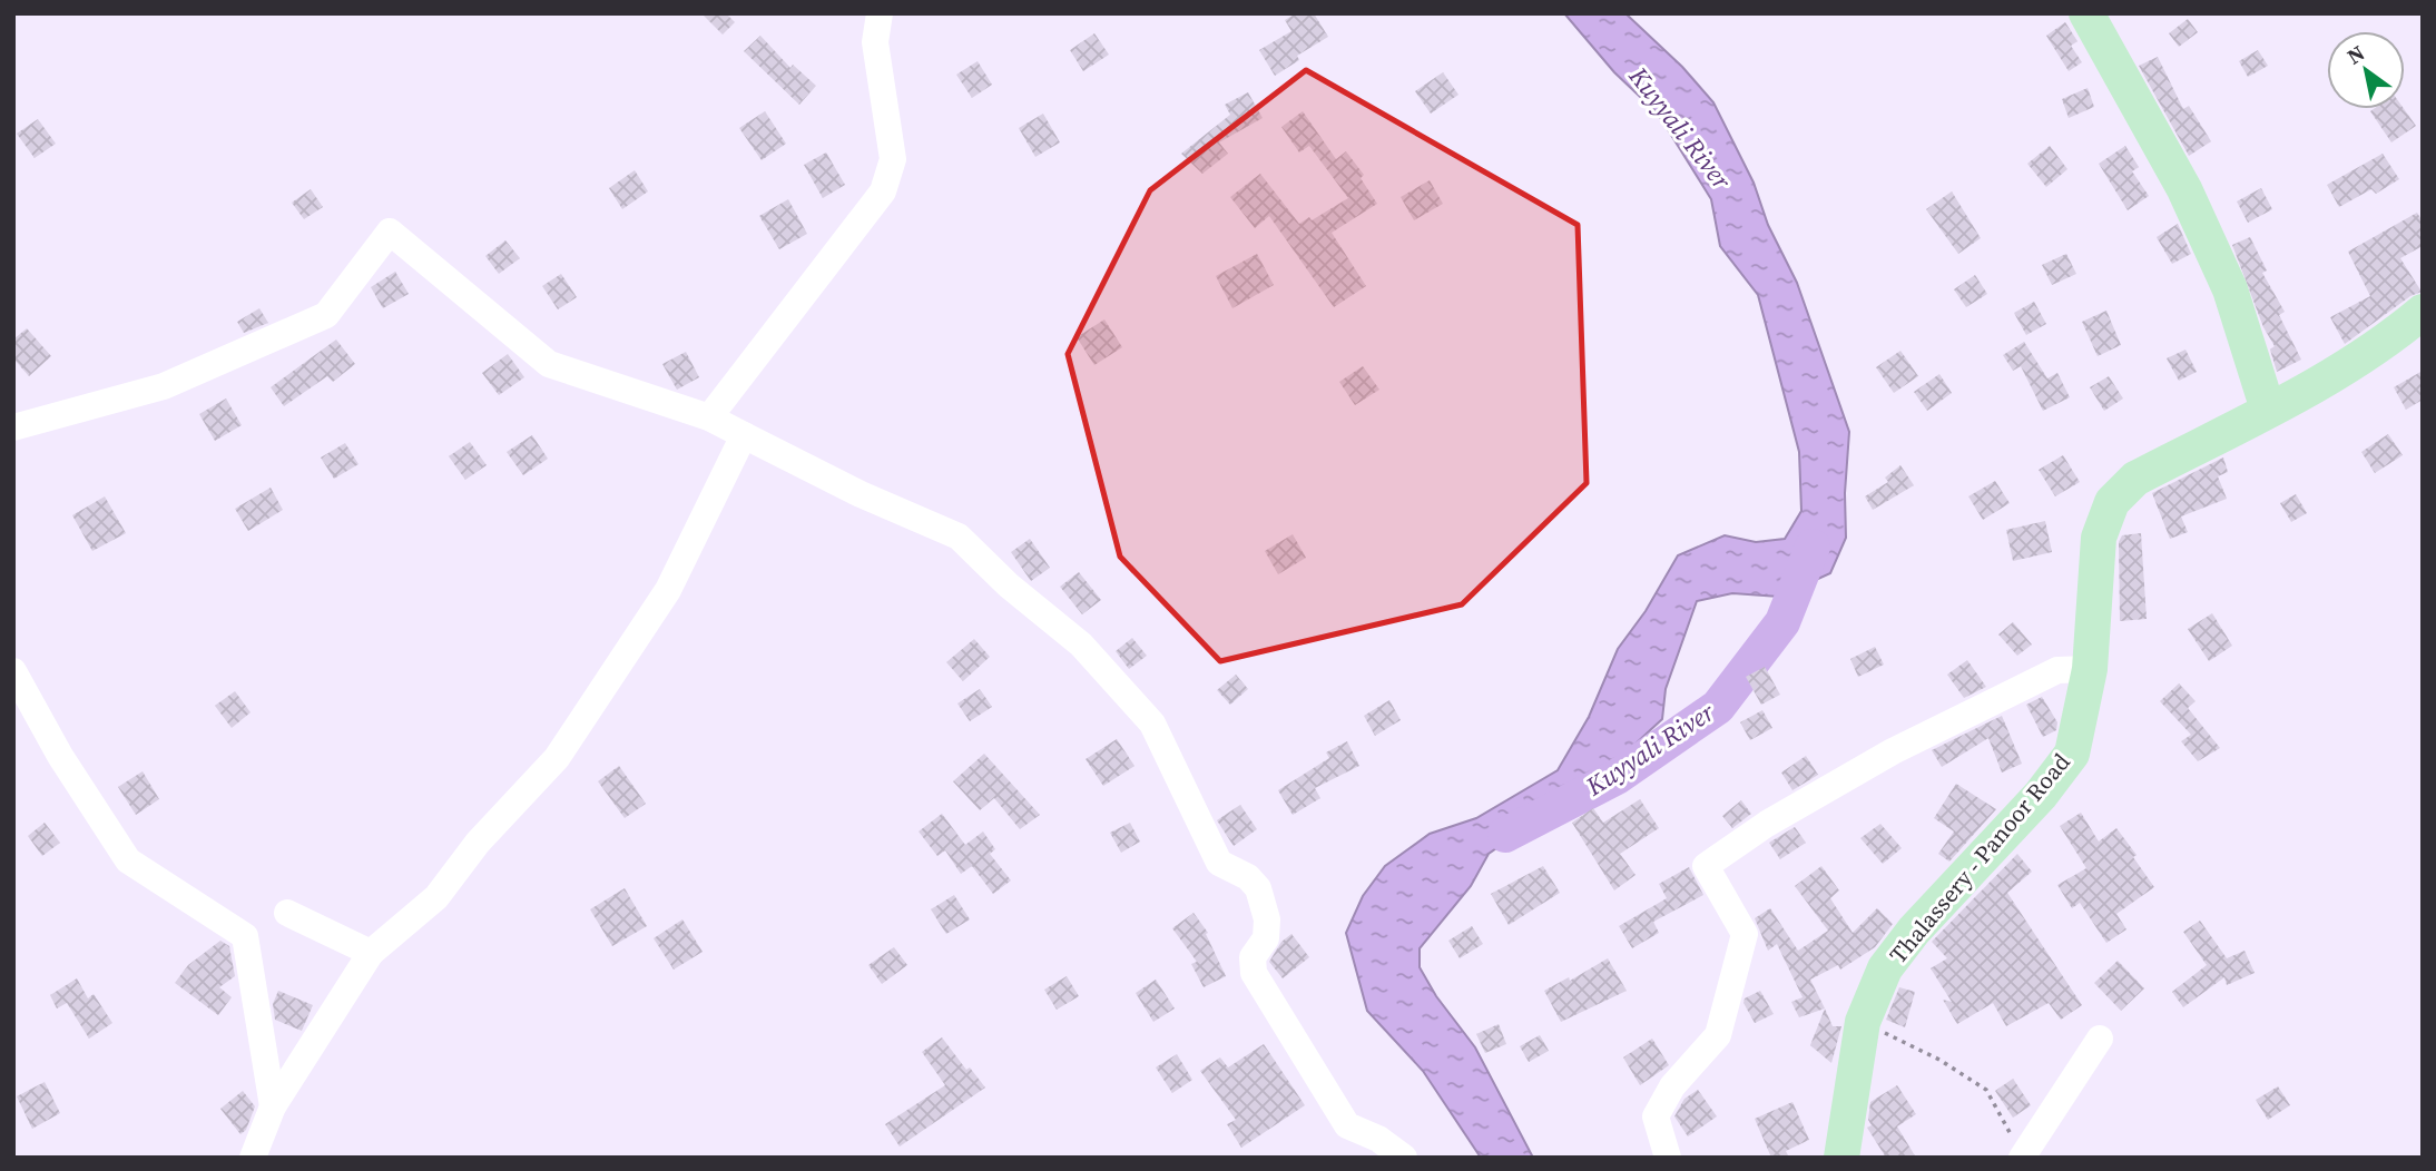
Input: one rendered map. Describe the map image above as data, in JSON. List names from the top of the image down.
{
  "streets": {
    "main road": ["Thalassery - Panoor Road"]
  },
  "water": ["Kuyyali River"],
  "north": "top left"
}
